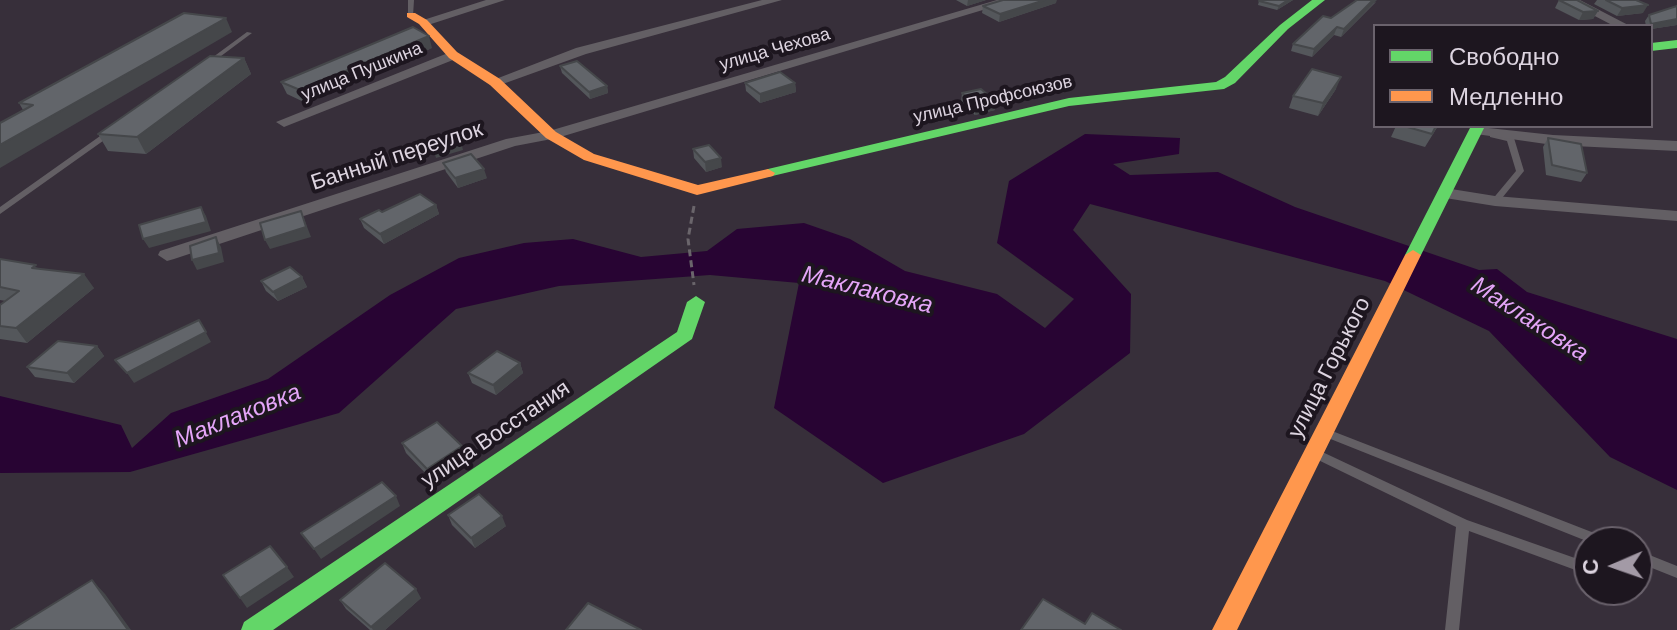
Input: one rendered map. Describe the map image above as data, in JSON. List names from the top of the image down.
{
  "streets": {
    "street": [
      "улица Чехова",
      "улица Пушкина",
      "улица Профсоюзов",
      "Банный переулок",
      "улица Горького",
      "улица Восстания"
    ]
  },
  "crossings": [
    ["улица Чехова", "Банный переулок"]
  ],
  "water": ["Маклаковка"],
  "legend": ["Свободно", "Медленно"],
  "north": "left"
}
